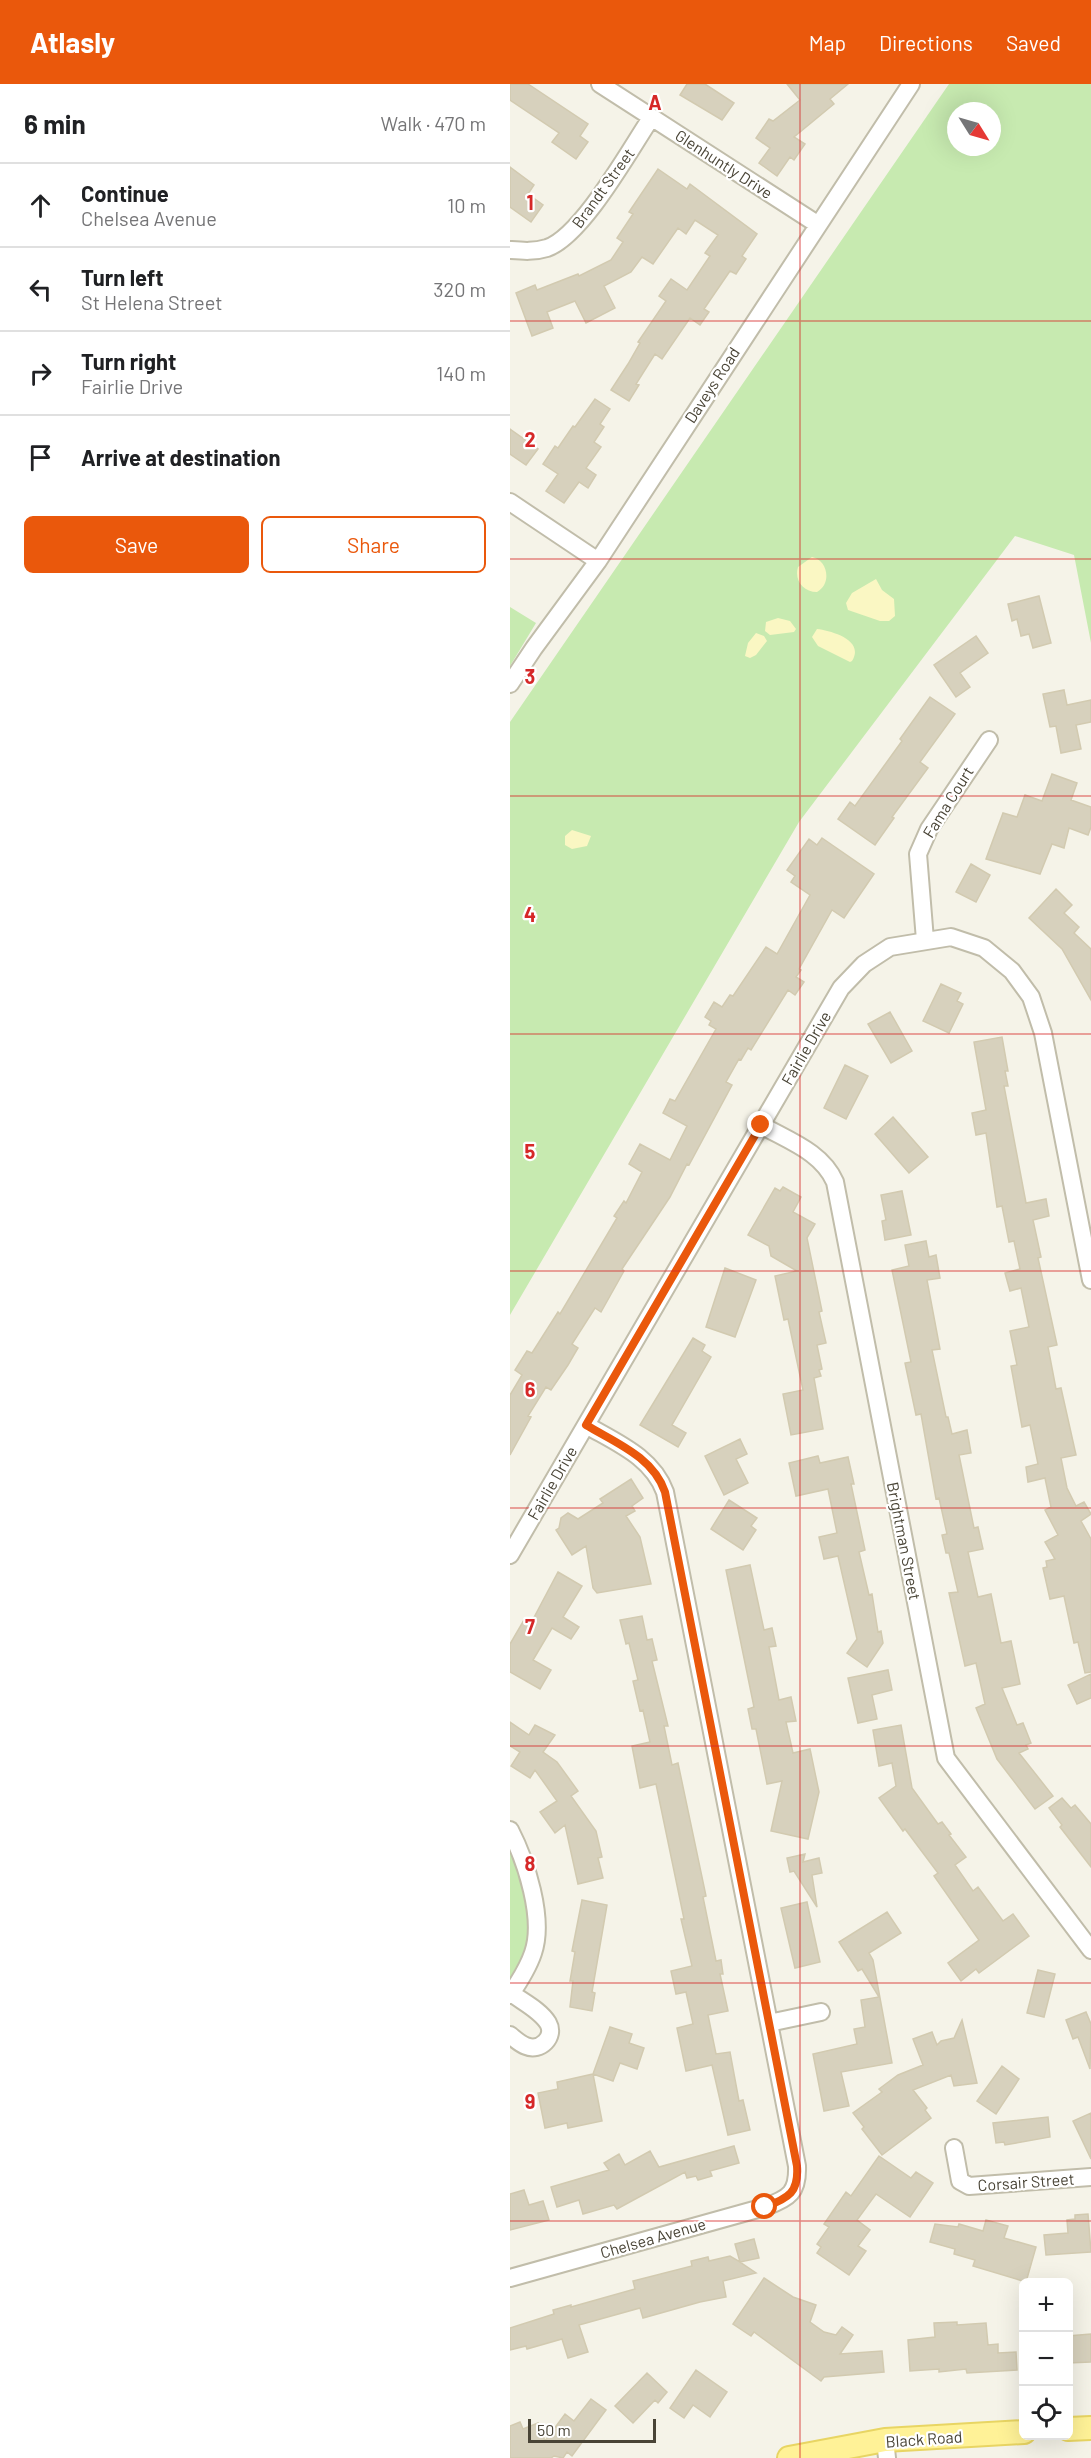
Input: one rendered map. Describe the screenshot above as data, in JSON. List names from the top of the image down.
{
  "streets": {
    "main road": ["Black Road"],
    "street": [
      "Glenhuntly Drive",
      "Brandt Street",
      "Daveys Road",
      "Fama Court",
      "Fairlie Drive",
      "Brightman Street",
      "Corsair Street",
      "Chelsea Avenue"
    ]
  },
  "crossings": [
    ["Glenhuntly Drive", "Brandt Street"],
    ["Glenhuntly Drive", "Daveys Road"],
    ["Fama Court", "Fairlie Drive"],
    ["Fairlie Drive", "Brightman Street"]
  ],
  "scale_bar": "50 m",
  "north": "bottom right",
  "page": {
    "header": "Atlasly",
    "nav": ["Map", "Directions", "Saved"],
    "heading": ["6 min", "Walk · 470 m"],
    "list": [
      ["Continue", "Chelsea Avenue", "10 m"],
      ["Turn left", "St Helena Street", "320 m"],
      ["Turn right", "Fairlie Drive", "140 m"],
      "Arrive at destination"
    ],
    "buttons": ["Save", "Share"],
    "map_buttons": ["+", "−"],
    "scale": "50 m"
  },
  "grid": {
    "columns": ["A"],
    "rows": [
      "1",
      "2",
      "3",
      "4",
      "5",
      "6",
      "7",
      "8",
      "9"
    ]
  }
}
